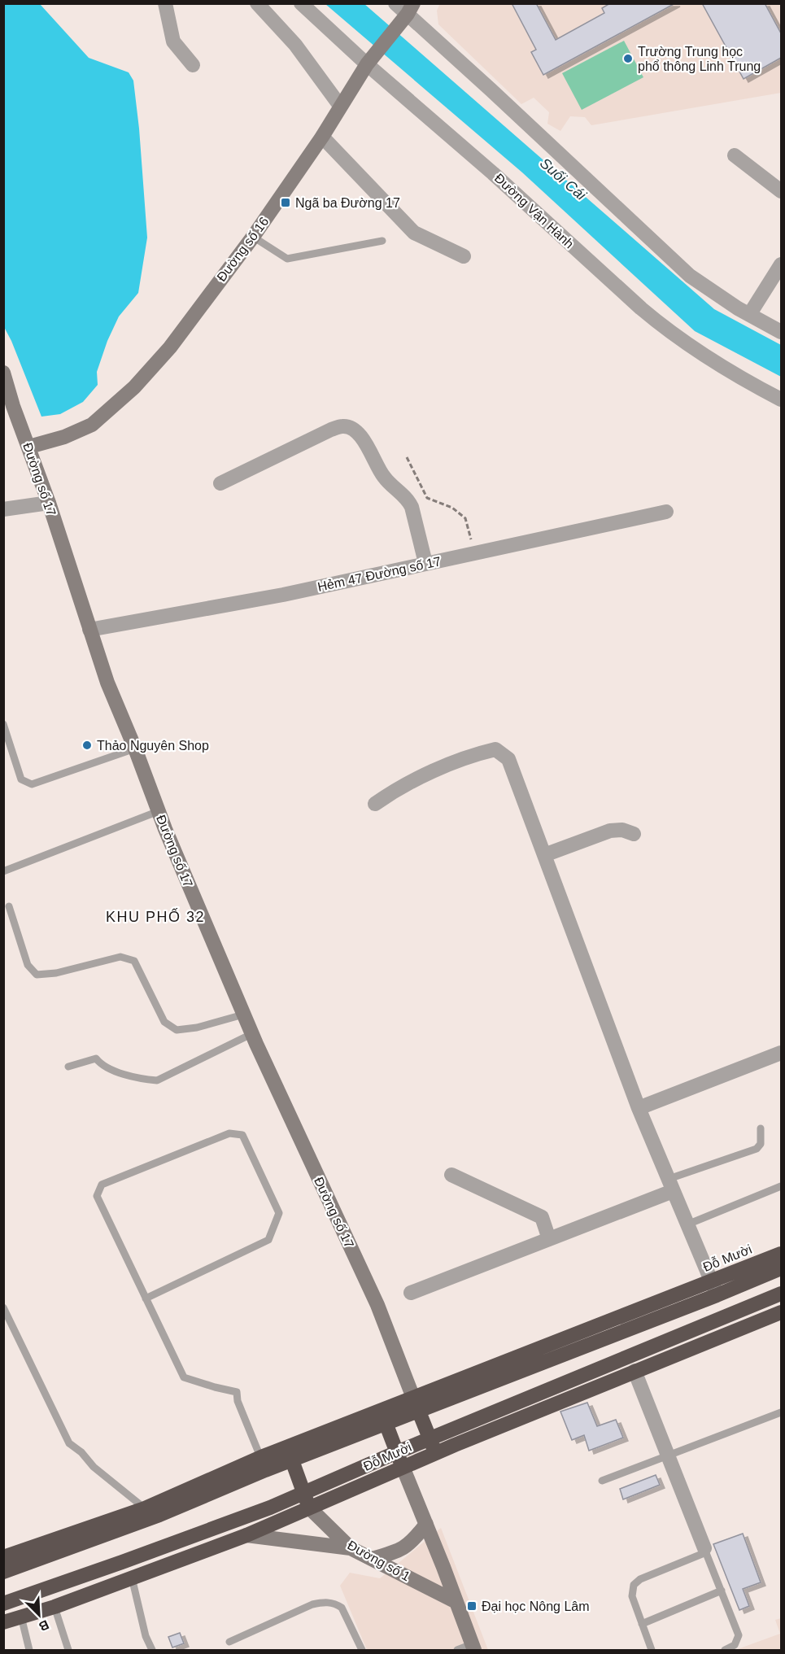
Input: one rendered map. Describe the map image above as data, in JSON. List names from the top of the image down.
{
  "streets": {
    "highway": ["Đỗ Mười"],
    "street": [
      "Đường Vận Hành",
      "Đường số 16",
      "Đường số 17",
      "Hẻm 47 Đường số 17",
      "Đường số 1"
    ]
  },
  "crossings": [
    ["Đường Vận Hành", "Đường số 16"],
    ["Đường số 16", "Đường số 17"],
    ["Đường số 17", "Hẻm 47 Đường số 17"],
    ["Đường số 17", "Đỗ Mười"],
    ["Đỗ Mười", "Đường số 1"]
  ],
  "districts": ["KHU PHỐ 32"],
  "water": ["Suối Cái"],
  "places": {
    "other": ["Trường Trung học phổ thông Linh Trung", "Thảo Nguyên Shop"],
    "transit": ["Ngã ba Đường 17", "Đại học Nông Lâm"]
  },
  "north": "bottom right"
}
